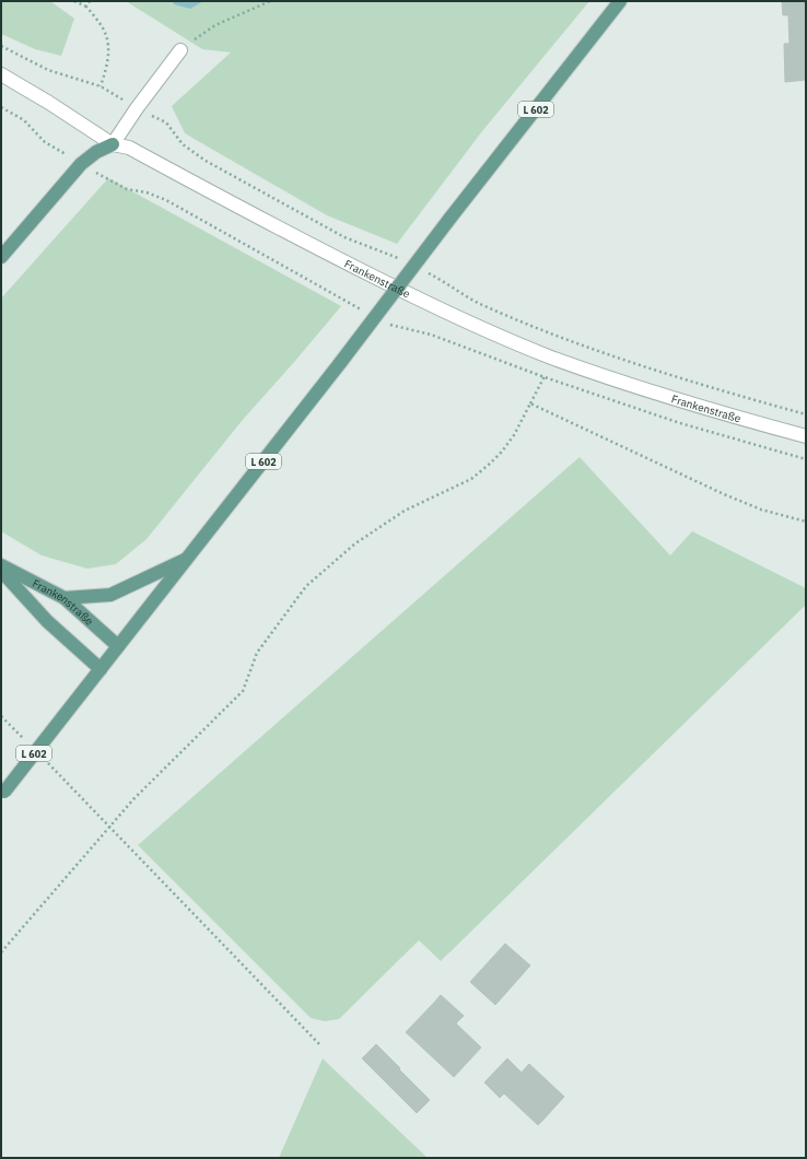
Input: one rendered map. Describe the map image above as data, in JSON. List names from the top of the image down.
{
  "streets": {
    "main road": ["L 602", "Frankenstraße"]
  },
  "crossings": [
    ["L 602", "Frankenstraße"]
  ]
}
